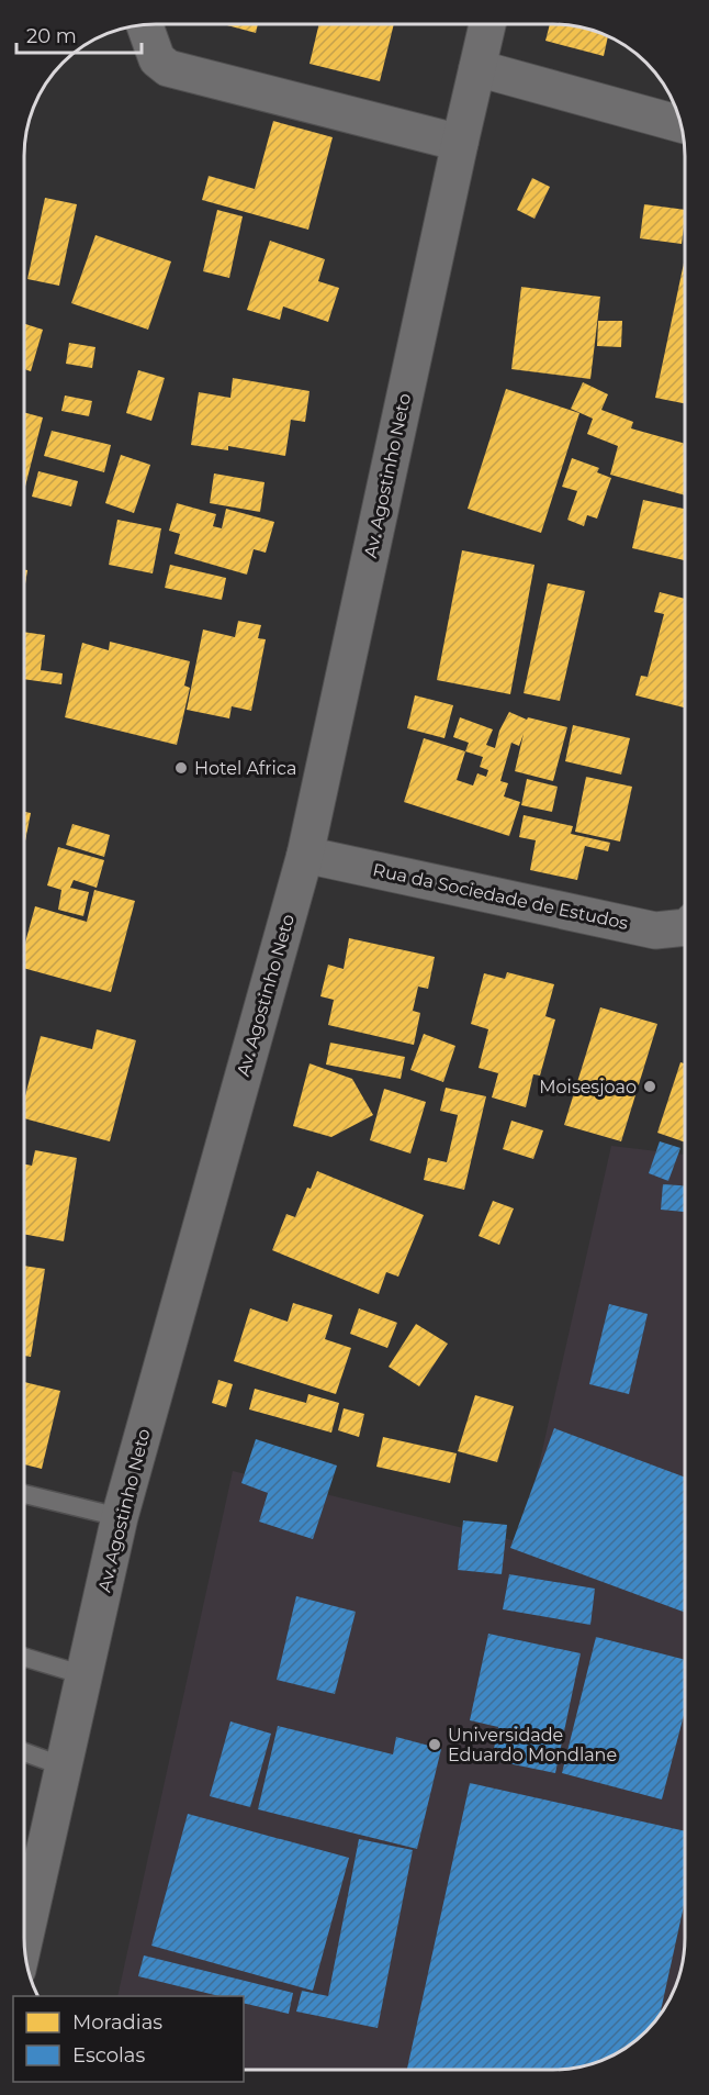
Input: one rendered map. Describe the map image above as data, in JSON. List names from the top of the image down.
{
  "streets": {
    "street": ["Av. Agostinho Neto", "Rua da Sociedade de Estudos"]
  },
  "crossings": [
    ["Av. Agostinho Neto", "Rua da Sociedade de Estudos"]
  ],
  "places": ["Hotel Africa", "Moisesjoao", "Universidade Eduardo Mondlane"],
  "legend": ["Moradias", "Escolas"],
  "scale_bar": "20 m"
}
